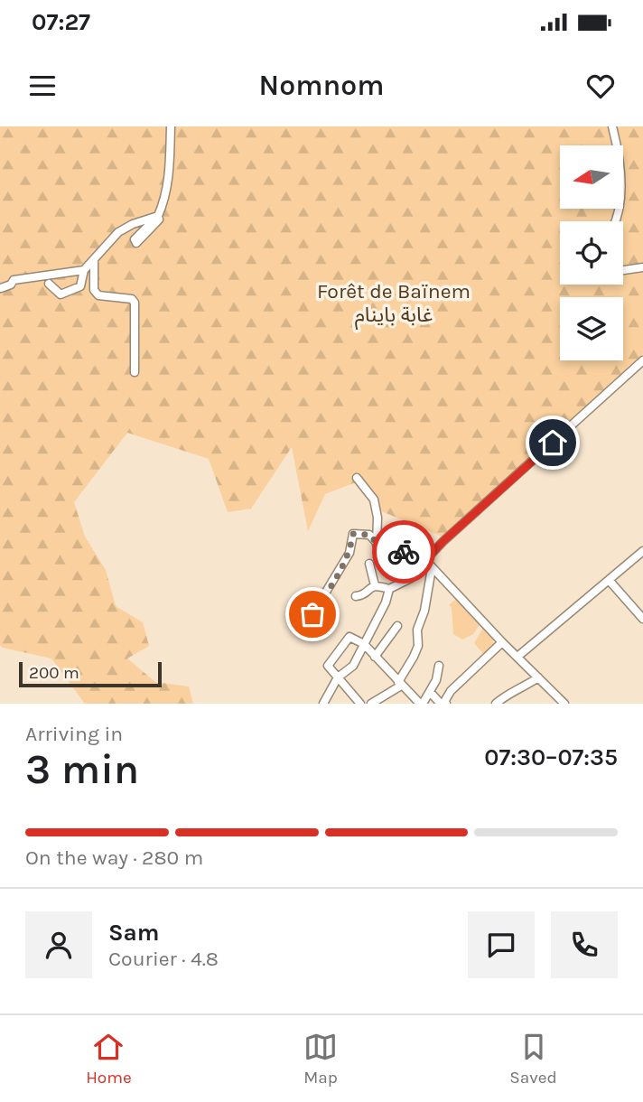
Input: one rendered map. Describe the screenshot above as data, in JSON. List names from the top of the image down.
{
  "parks": ["Forêt de Baïnem غابة باينام"],
  "scale_bar": "200 m",
  "north": "left",
  "page": {
    "status": "07:27",
    "header": "Nomnom",
    "scale": "200 m",
    "heading": ["3 min", "Arriving in", "07:30–07:35"],
    "panel": ["Sam", "Courier · 4.8"],
    "bar": "On the way · 280 m",
    "tabs": ["Home", "Map", "Saved"]
  }
}
